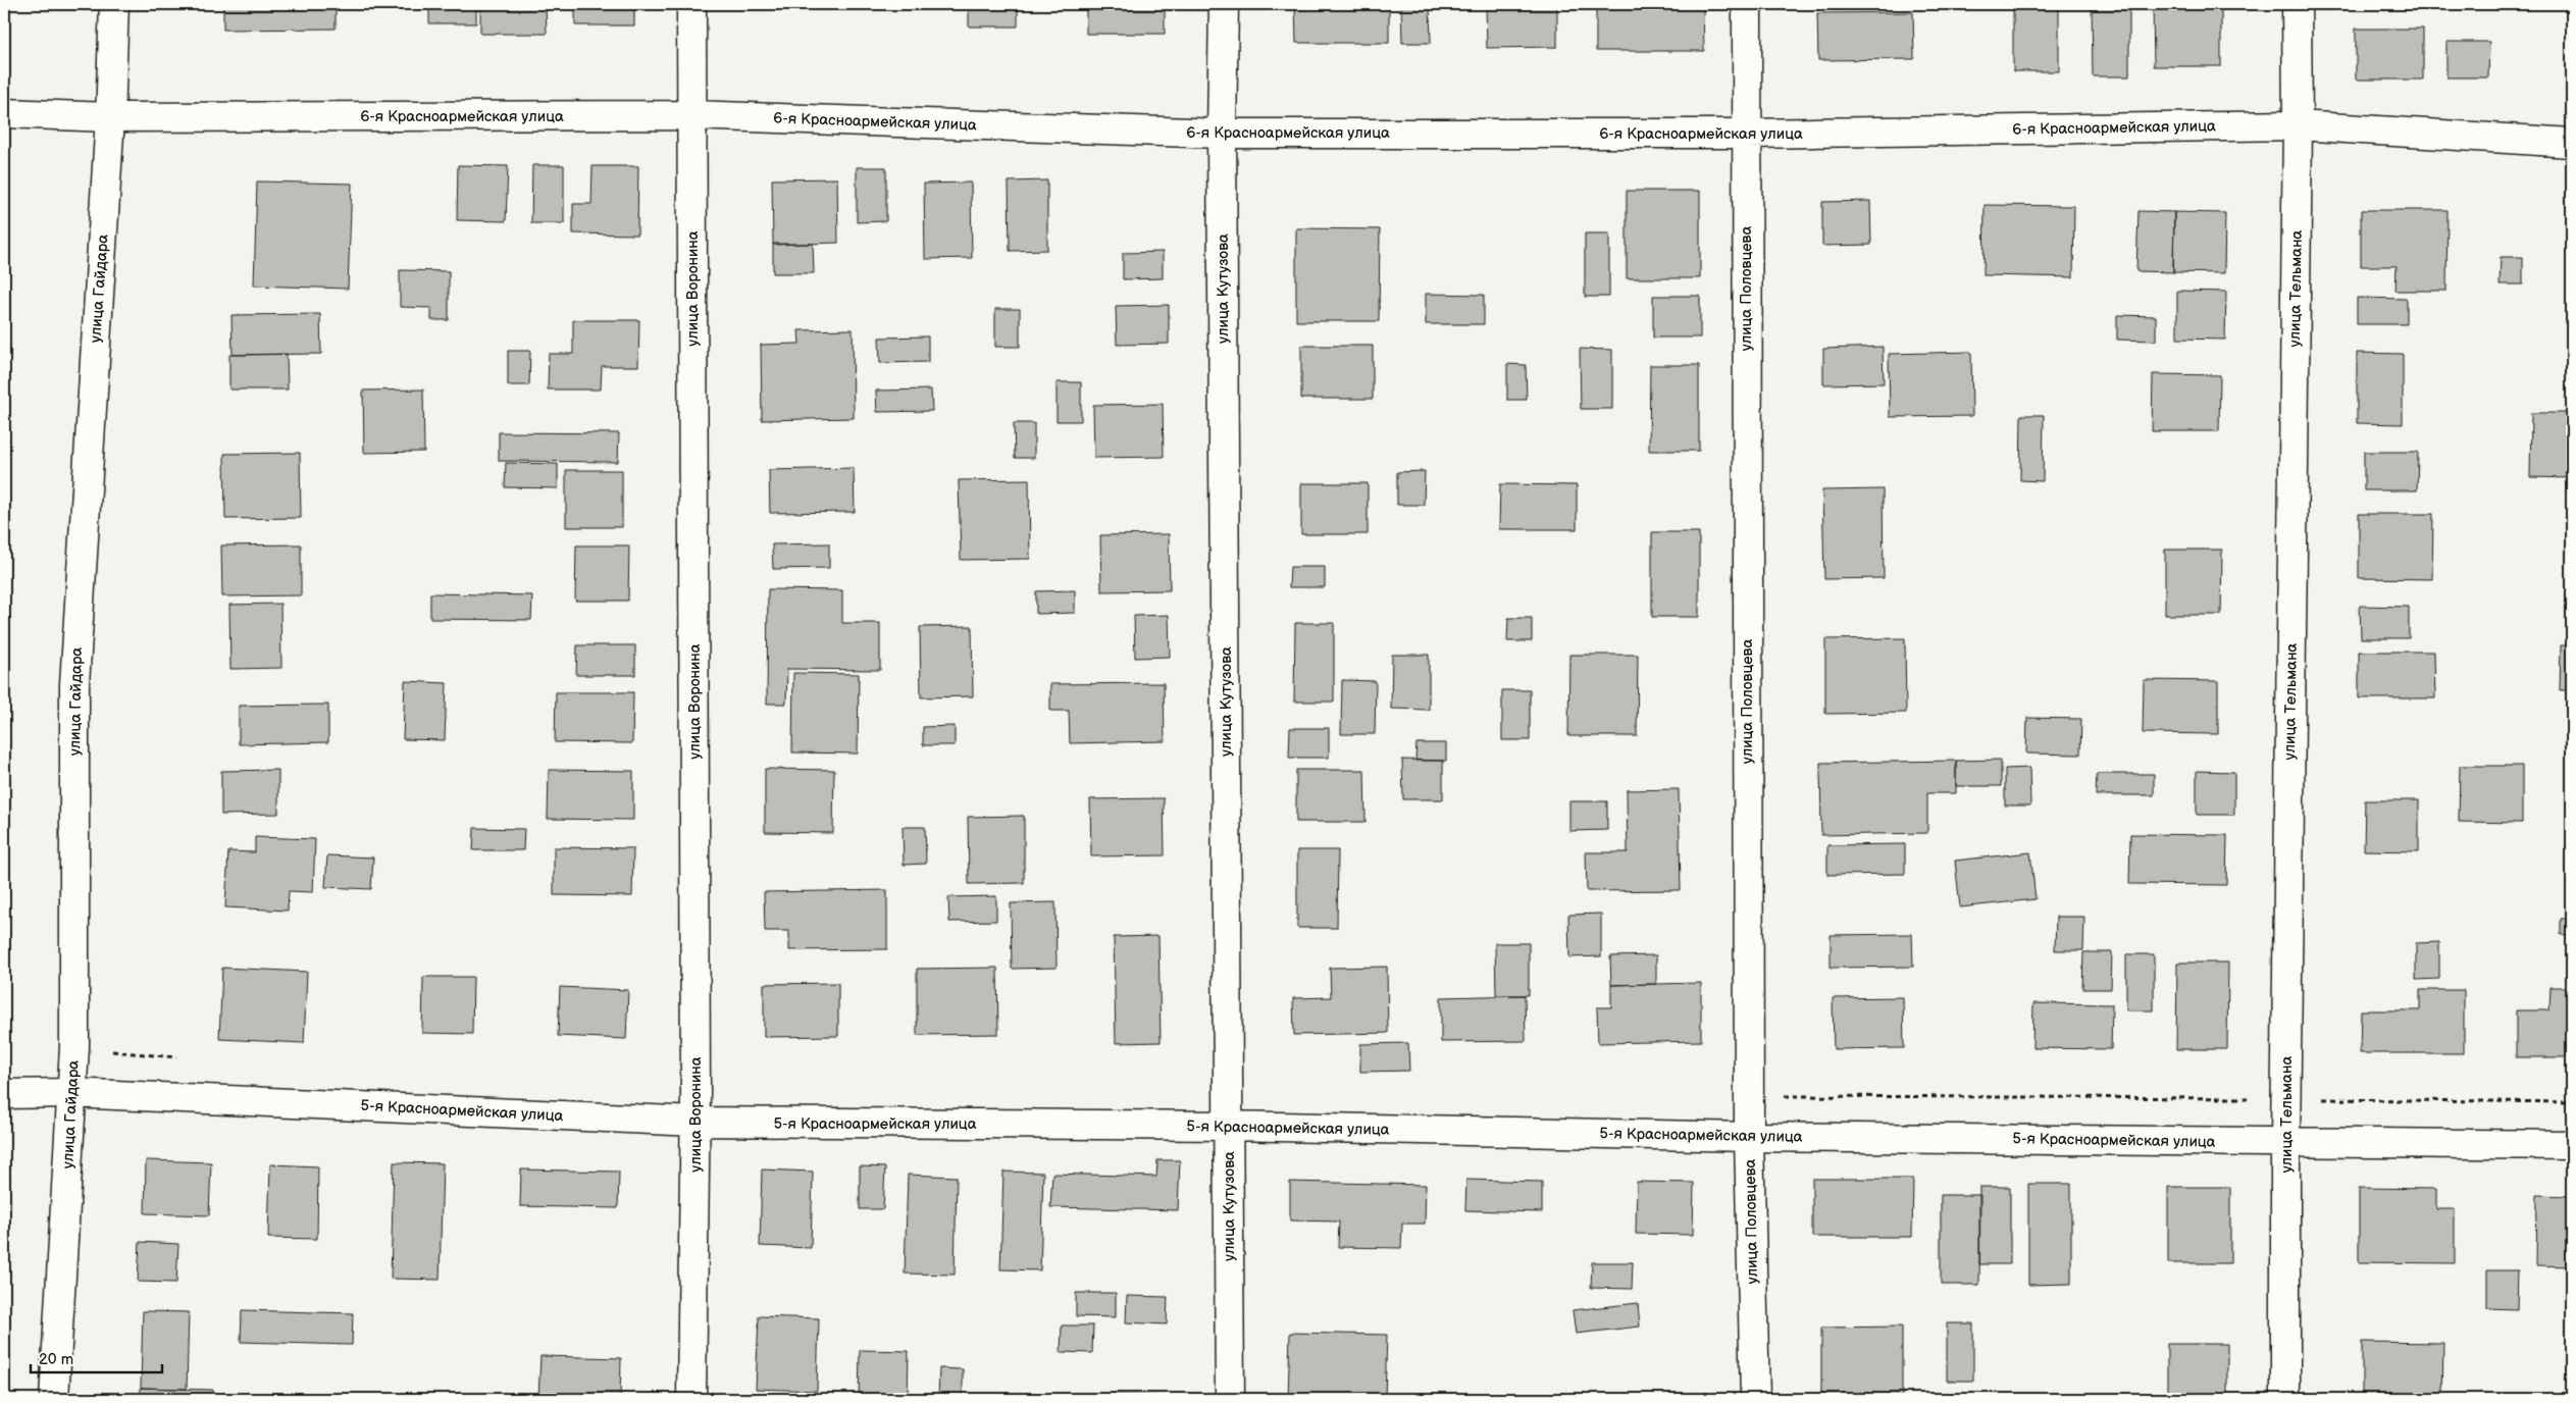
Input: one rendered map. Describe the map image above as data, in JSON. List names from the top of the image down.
{
  "streets": {
    "street": [
      "6-я Красноармейская улица",
      "улица Гайдара",
      "улица Воронина",
      "улица Кутузова",
      "улица Половцева",
      "улица Тельмана",
      "5-я Красноармейская улица"
    ]
  },
  "crossings": [
    ["6-я Красноармейская улица", "улица Гайдара"],
    ["6-я Красноармейская улица", "улица Воронина"],
    ["6-я Красноармейская улица", "улица Кутузова"],
    ["6-я Красноармейская улица", "улица Половцева"],
    ["6-я Красноармейская улица", "улица Тельмана"],
    ["улица Гайдара", "5-я Красноармейская улица"],
    ["улица Воронина", "5-я Красноармейская улица"],
    ["улица Кутузова", "5-я Красноармейская улица"],
    ["улица Половцева", "5-я Красноармейская улица"],
    ["улица Тельмана", "5-я Красноармейская улица"]
  ],
  "scale_bar": "20 m"
}
